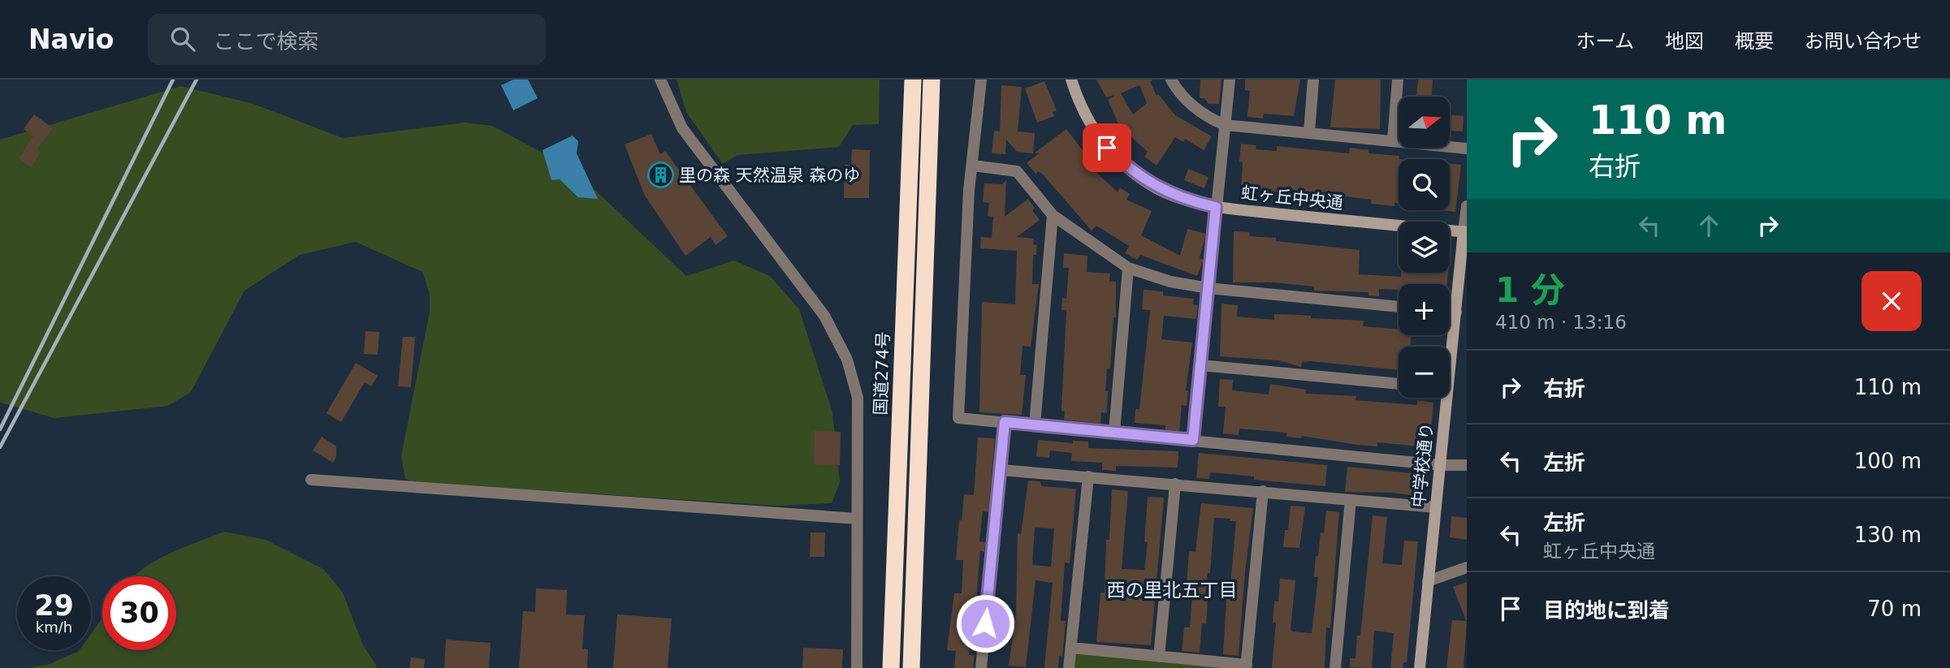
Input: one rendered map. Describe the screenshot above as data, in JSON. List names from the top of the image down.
{
  "streets": {
    "highway": ["国道274号"],
    "street": ["虹ヶ丘中央通", "中学校通り"]
  },
  "crossings": [
    ["虹ヶ丘中央通", "中学校通り"]
  ],
  "districts": ["西の里北五丁目"],
  "places": {
    "building": ["里の森 天然温泉 森のゆ"]
  },
  "north": "right",
  "page": {
    "header": "Navio",
    "search": "ここで検索",
    "nav": [
      "ホーム",
      "地図",
      "概要",
      "お問い合わせ"
    ],
    "turn": ["110 m", "右折"],
    "map_buttons": ["+", "−"],
    "heading": ["1 分", "410 m · 13:16"],
    "list": [
      {
        "name": "右折",
        "value": "110 m"
      },
      {
        "name": "左折",
        "value": "100 m"
      },
      {
        "name": "左折",
        "note": "虹ヶ丘中央通",
        "value": "130 m"
      },
      {
        "name": "目的地に到着",
        "value": "70 m"
      }
    ],
    "speed": "29 km/h",
    "limit": "30"
  }
}
